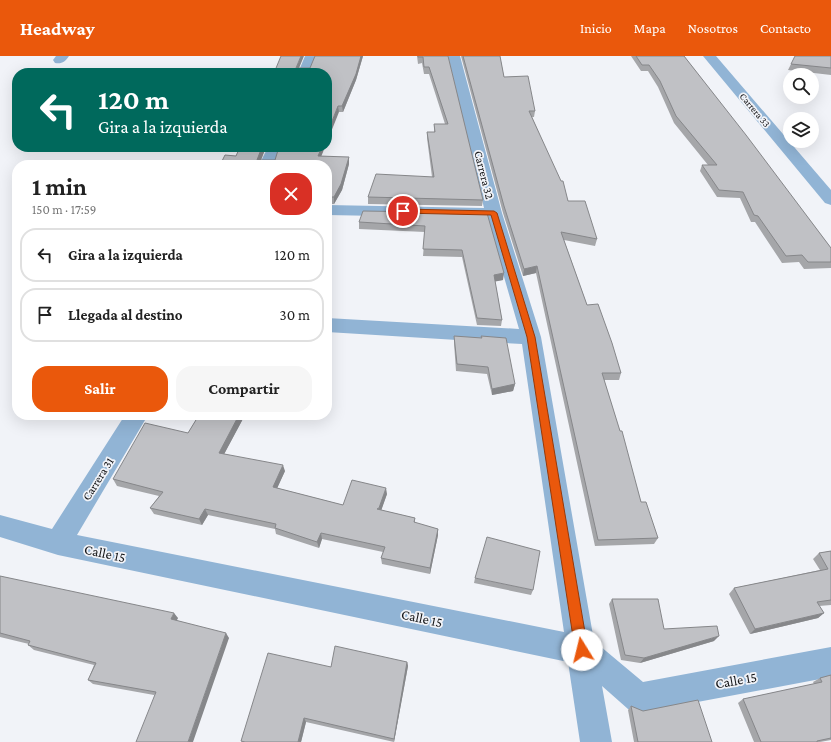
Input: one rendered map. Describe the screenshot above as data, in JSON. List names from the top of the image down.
{
  "streets": {
    "street": [
      "Carrera 33",
      "Carrera 32",
      "Carrera 31",
      "Calle 15"
    ]
  },
  "crossings": [
    ["Carrera 32", "Calle 15"],
    ["Carrera 31", "Calle 15"]
  ],
  "page": {
    "header": "Headway",
    "nav": [
      "Inicio",
      "Mapa",
      "Nosotros",
      "Contacto"
    ],
    "turn": ["120 m", "Gira a la izquierda"],
    "heading": ["1 min", "150 m · 17:59"],
    "list": [
      {
        "name": "Gira a la izquierda",
        "value": "120 m"
      },
      {
        "name": "Llegada al destino",
        "value": "30 m"
      }
    ],
    "buttons": ["Salir", "Compartir"]
  }
}
